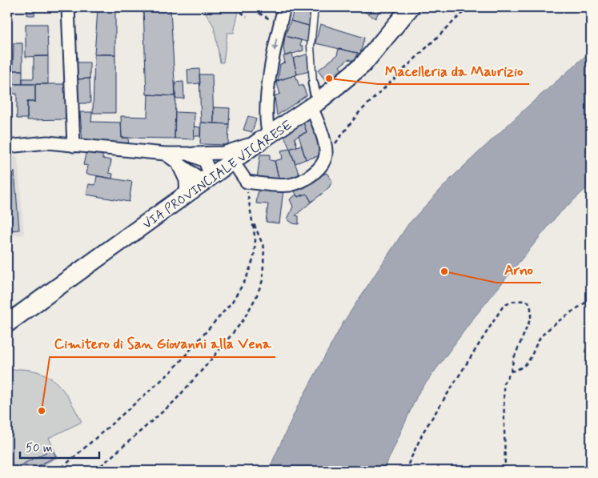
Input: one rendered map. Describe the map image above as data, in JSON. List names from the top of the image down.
{
  "streets": {
    "main road": ["VIA PROVINCIALE VICARESE"]
  },
  "places": ["Macelleria da Maurizio", "Arno", "Cimitero di San Giovanni alla Vena"],
  "scale_bar": "50 m"
}
